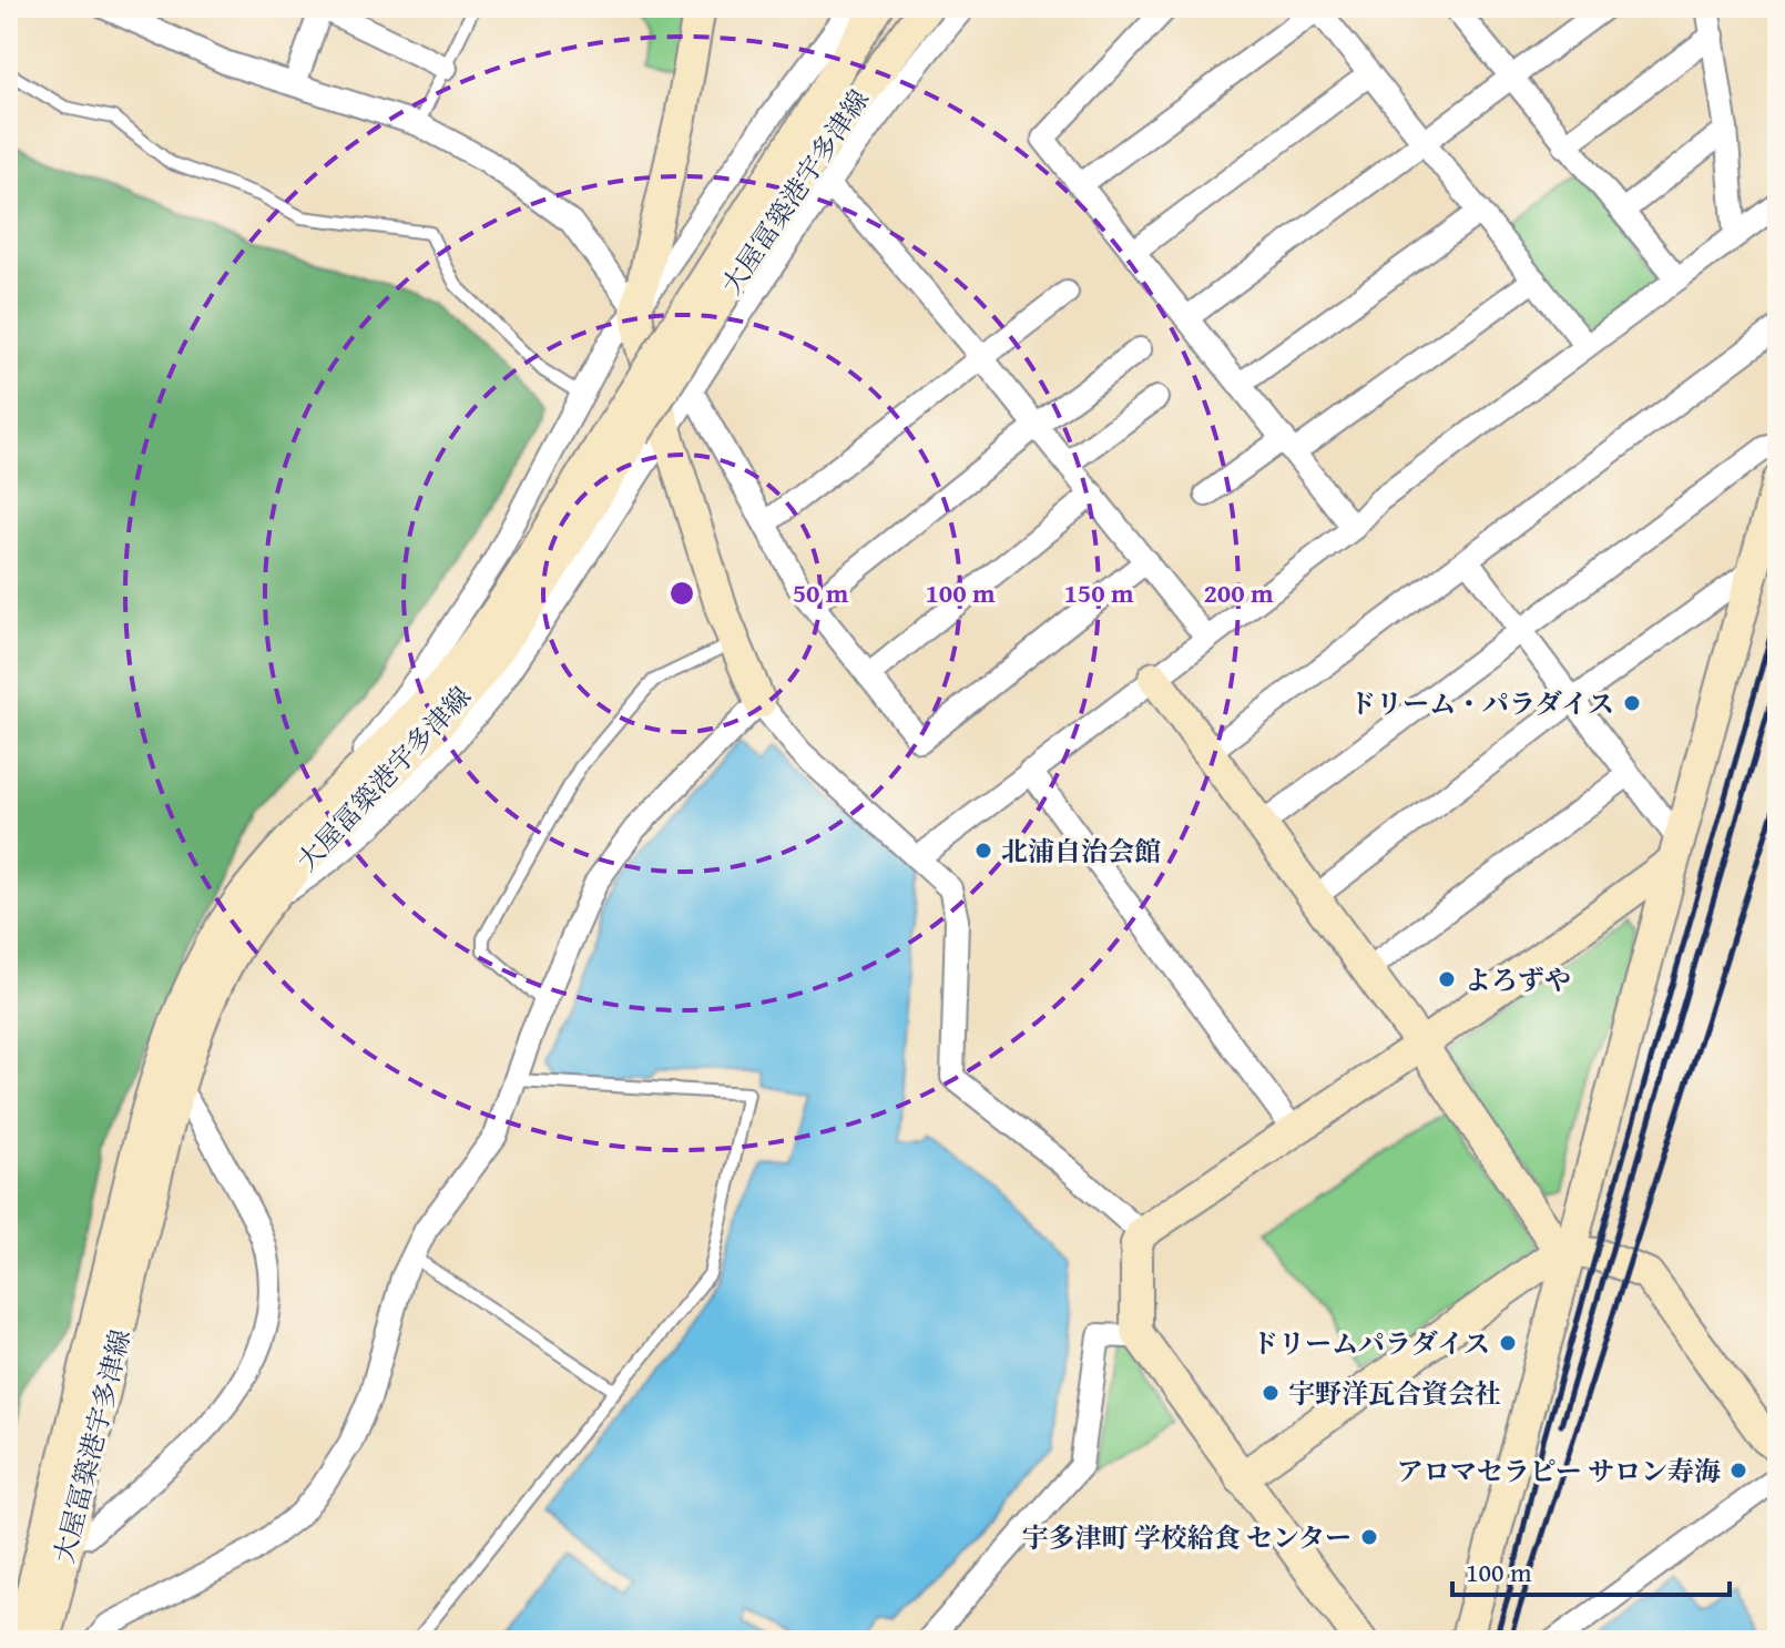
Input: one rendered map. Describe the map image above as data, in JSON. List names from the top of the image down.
{
  "streets": {
    "street": ["大屋冨築港宇多津線"]
  },
  "places": [
    "ドリーム・パラダイス",
    "北浦自治会館",
    "よろずや",
    "ドリームパラダイス",
    "宇野洋瓦合資会社",
    "アロマセラピー サロン寿海",
    "宇多津町 学校給食 センター"
  ],
  "scale_bar": "100 m",
  "rings": [
    "50 m",
    "100 m",
    "150 m",
    "200 m"
  ]
}
